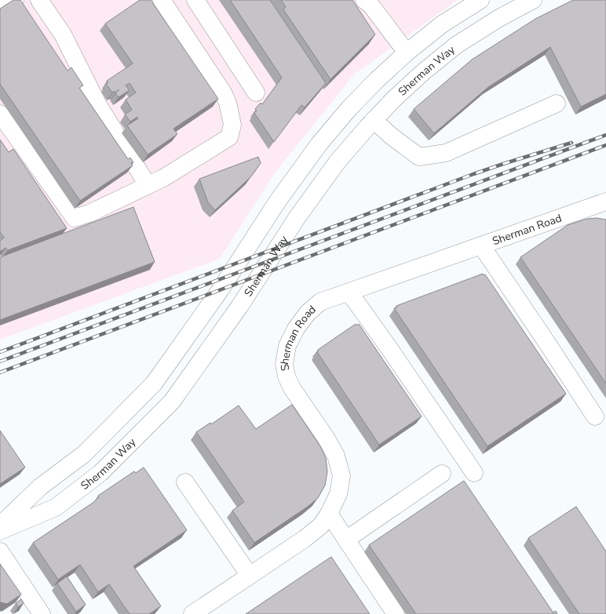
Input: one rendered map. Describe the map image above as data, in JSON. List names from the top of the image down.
{
  "streets": {
    "main road": ["Sherman Way", "Sherman Road"]
  }
}
